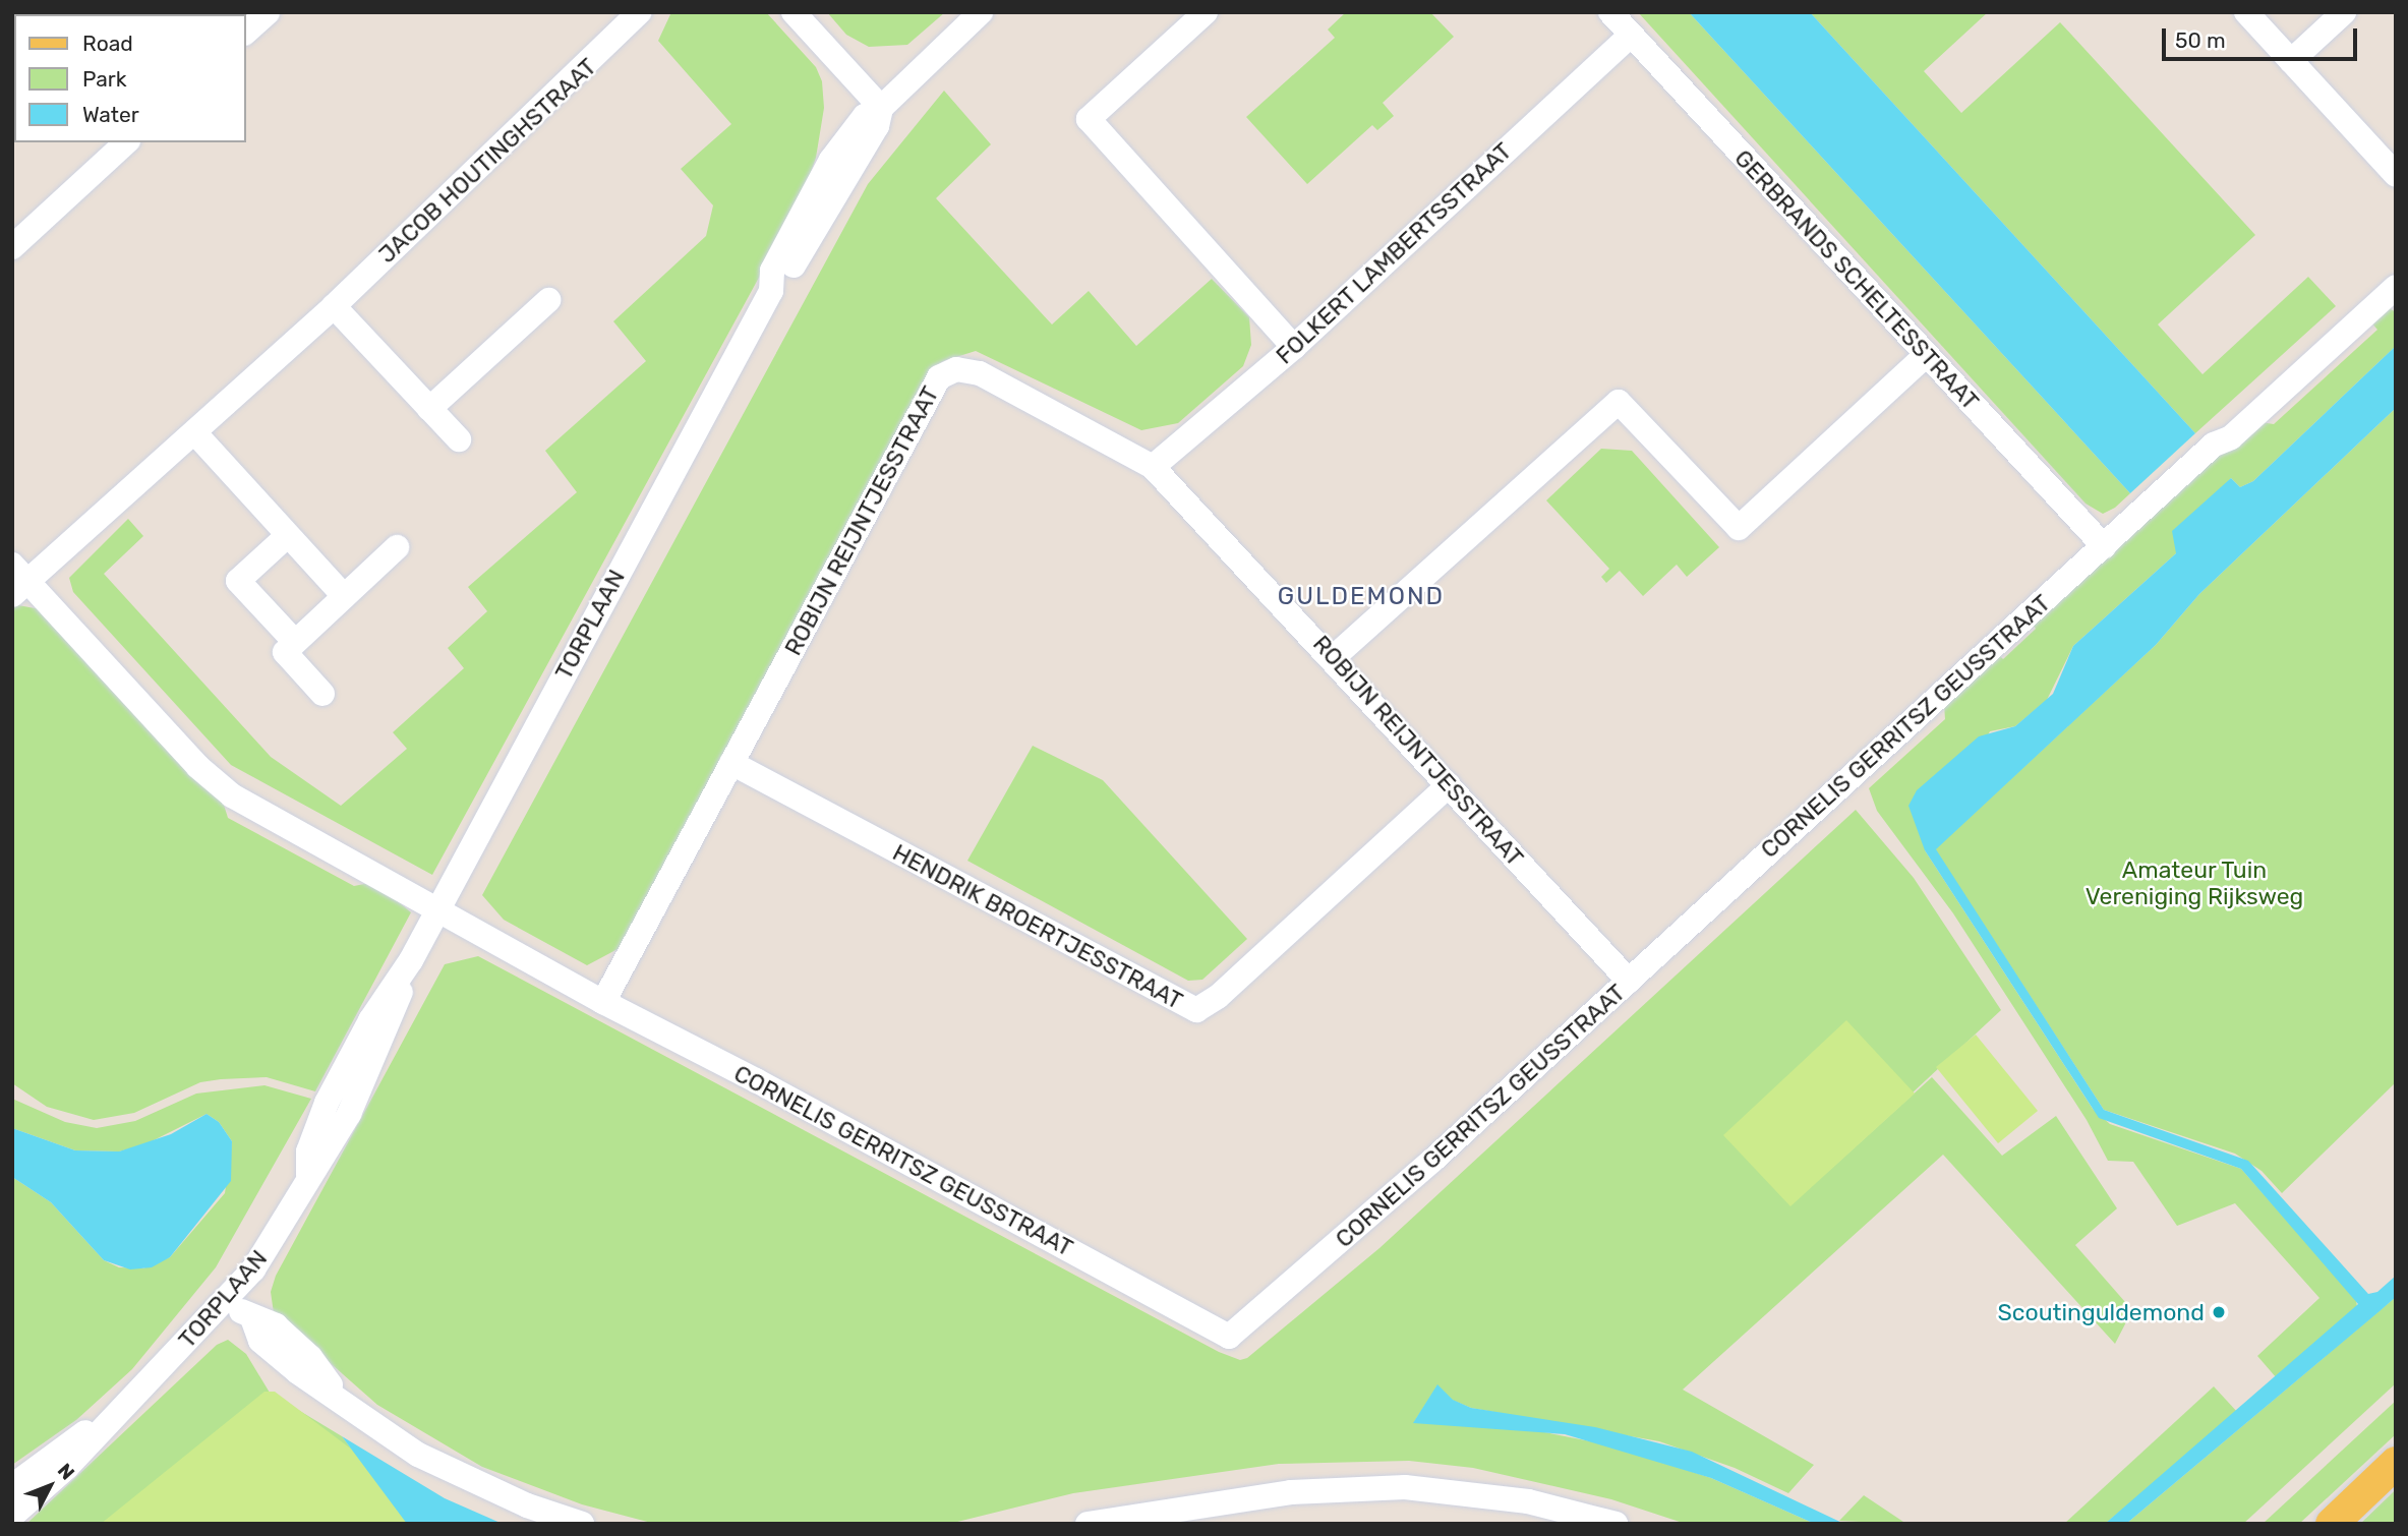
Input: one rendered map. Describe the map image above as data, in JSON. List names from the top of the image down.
{
  "streets": {
    "street": [
      "JACOB HOUTINGHSTRAAT",
      "FOLKERT LAMBERTSSTRAAT",
      "GERBRANDS SCHELTESSTRAAT",
      "ROBIJN REIJNTJESSTRAAT",
      "TORPLAAN",
      "CORNELIS GERRITSZ GEUSSTRAAT",
      "HENDRIK BROERTJESSTRAAT"
    ]
  },
  "crossings": [
    ["JACOB HOUTINGHSTRAAT", "CORNELIS GERRITSZ GEUSSTRAAT"],
    ["FOLKERT LAMBERTSSTRAAT", "GERBRANDS SCHELTESSTRAAT"],
    ["FOLKERT LAMBERTSSTRAAT", "ROBIJN REIJNTJESSTRAAT"],
    ["GERBRANDS SCHELTESSTRAAT", "CORNELIS GERRITSZ GEUSSTRAAT"],
    ["ROBIJN REIJNTJESSTRAAT", "CORNELIS GERRITSZ GEUSSTRAAT"],
    ["ROBIJN REIJNTJESSTRAAT", "HENDRIK BROERTJESSTRAAT"],
    ["TORPLAAN", "CORNELIS GERRITSZ GEUSSTRAAT"]
  ],
  "districts": ["GULDEMOND"],
  "parks": ["Amateur Tuin Vereniging Rijksweg"],
  "places": ["Scoutinguldemond"],
  "legend": ["Road", "Park", "Water"],
  "scale_bar": "50 m",
  "north": "top right"
}
